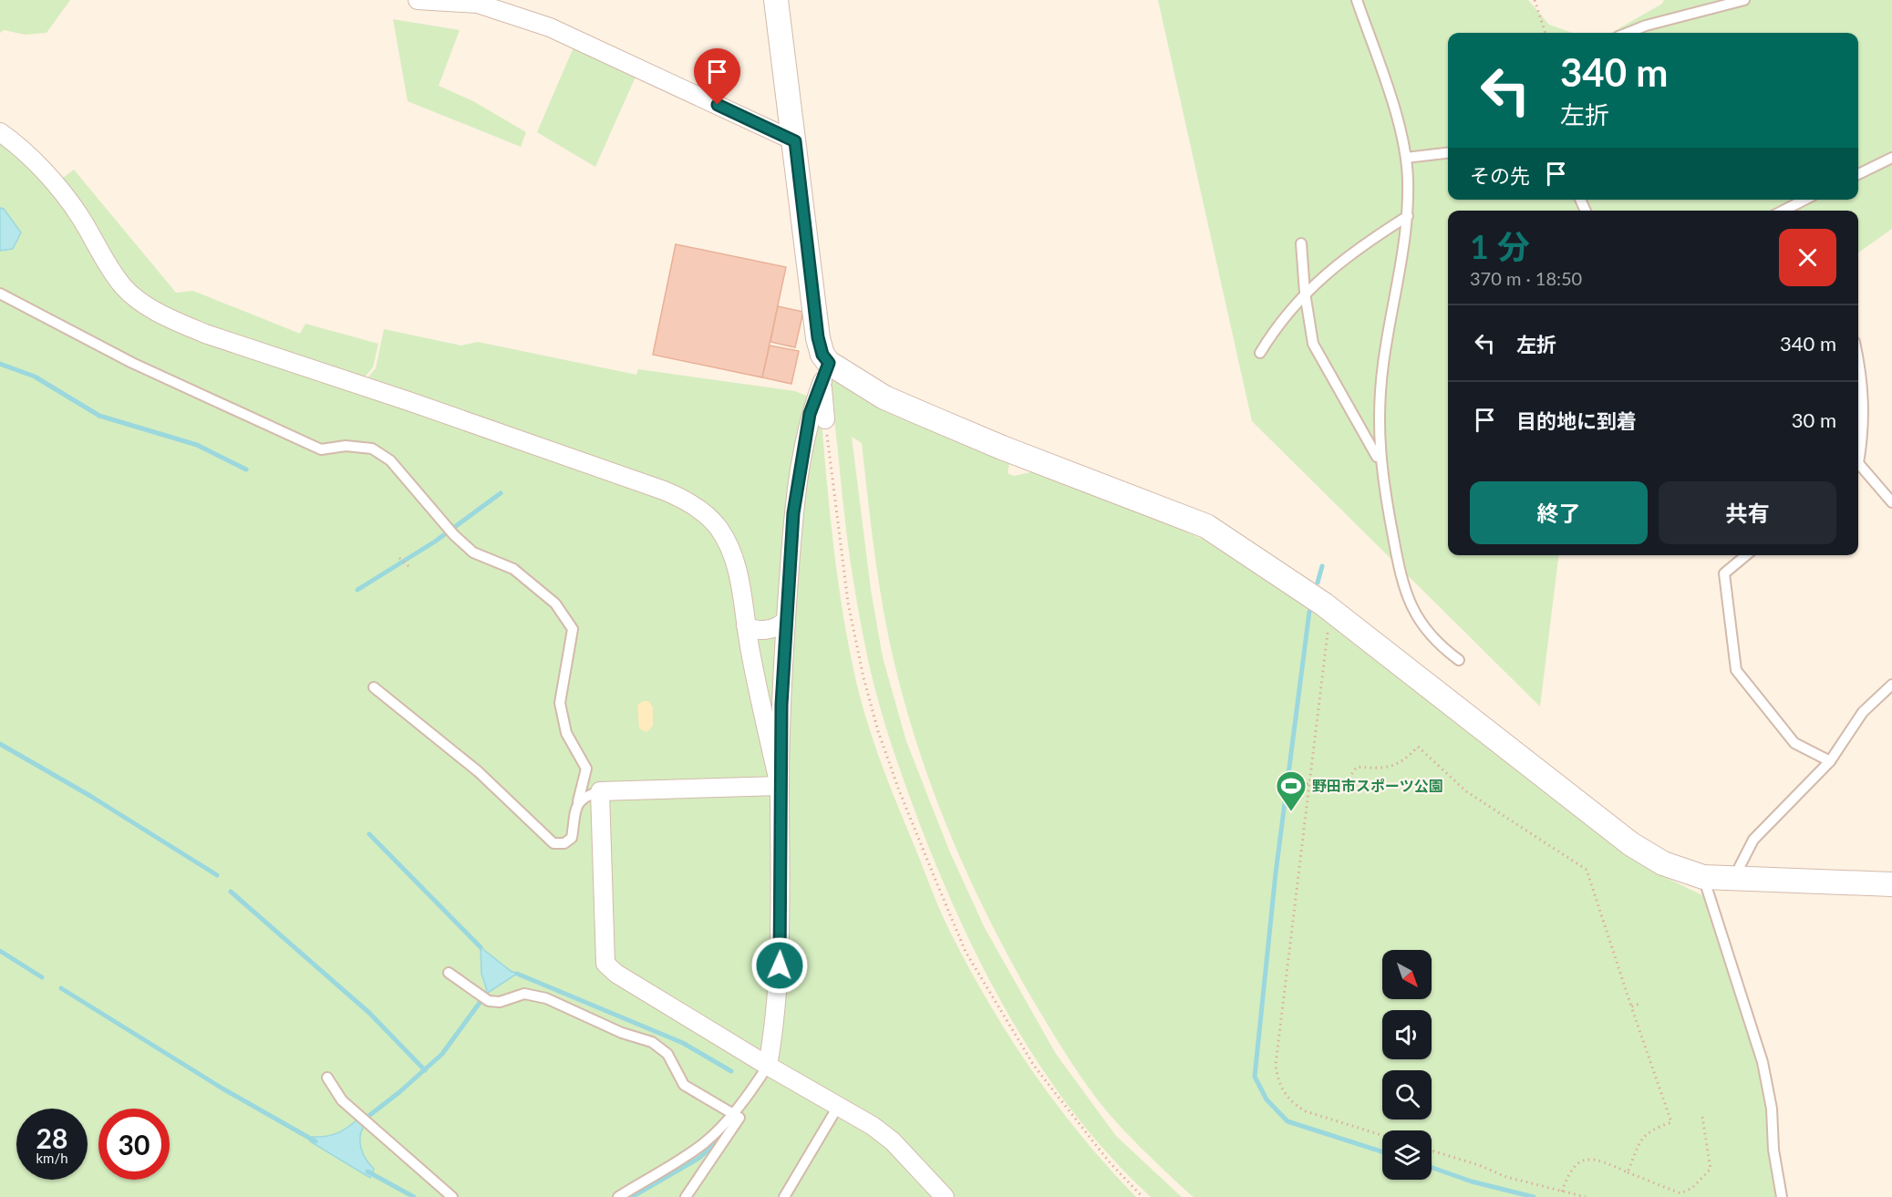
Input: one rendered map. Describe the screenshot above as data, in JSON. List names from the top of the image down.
{
  "places": {
    "sports": ["野田市スポーツ公園"]
  },
  "north": "bottom right",
  "page": {
    "turn": ["340 m", "左折"],
    "then": "その先",
    "heading": ["1 分", "370 m · 18:50"],
    "list": [
      {
        "name": "左折",
        "value": "340 m"
      },
      {
        "name": "目的地に到着",
        "value": "30 m"
      }
    ],
    "buttons": ["終了", "共有"],
    "speed": "28 km/h",
    "limit": "30"
  }
}
